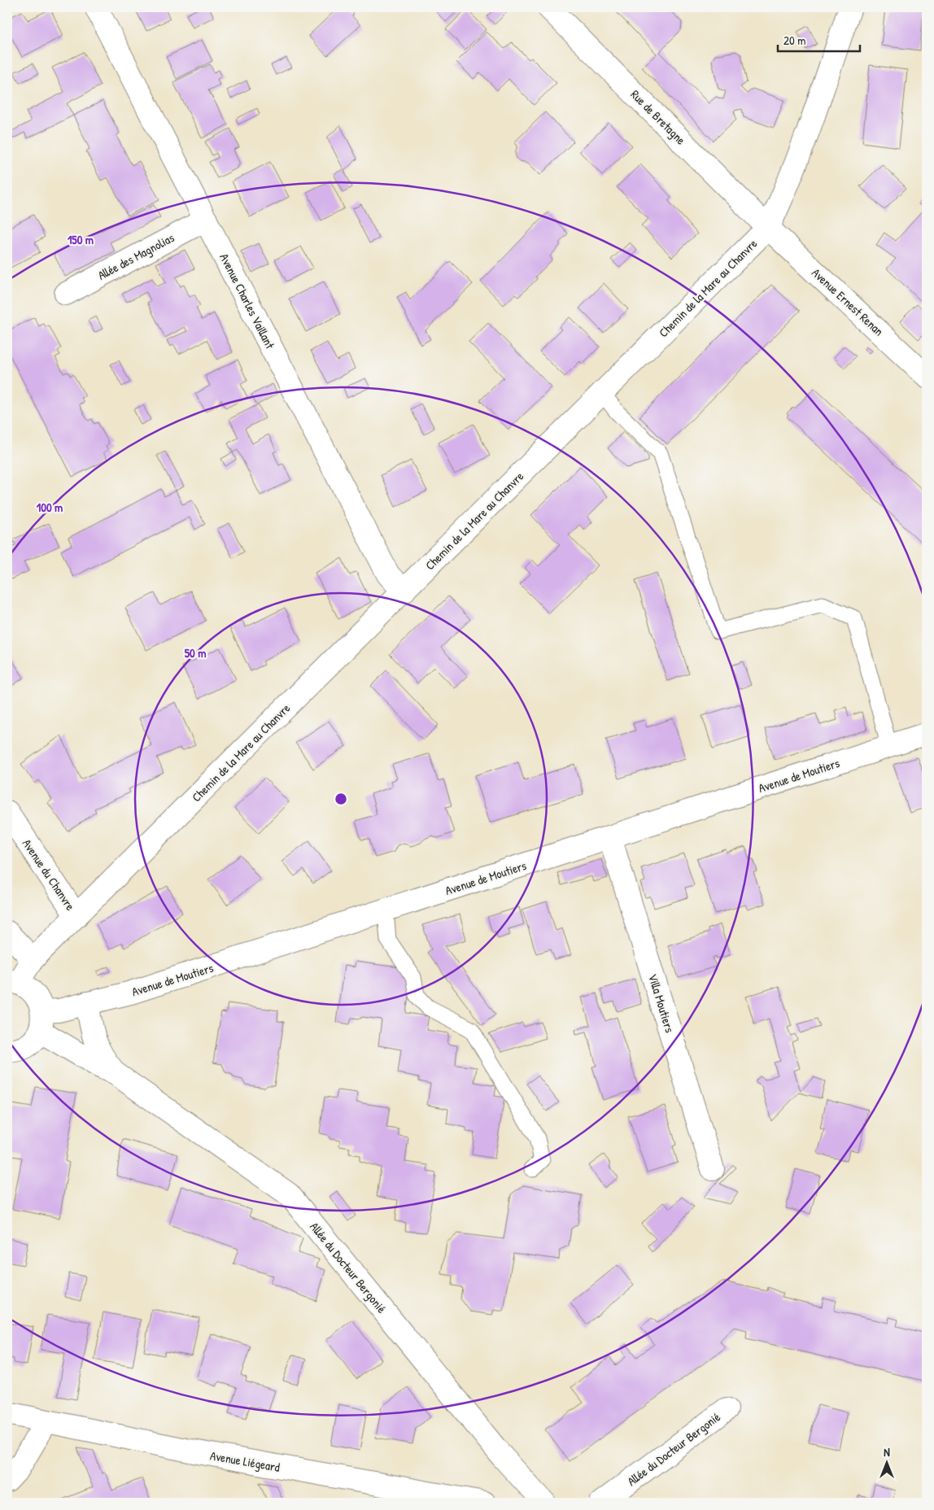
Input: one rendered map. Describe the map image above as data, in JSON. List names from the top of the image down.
{
  "streets": {
    "street": [
      "Rue de Bretagne",
      "Allée des Magnolias",
      "Chemin de la Mare au Chanvre",
      "Avenue Charles Vaillant",
      "Avenue Ernest Renan",
      "Avenue de Moutiers",
      "Avenue du Chanvre",
      "Villa Moutiers",
      "Allée du Docteur Bergonié",
      "Avenue Liégeard"
    ]
  },
  "crossings": [
    ["Rue de Bretagne", "Chemin de la Mare au Chanvre"],
    ["Rue de Bretagne", "Avenue Ernest Renan"],
    ["Allée des Magnolias", "Avenue Charles Vaillant"],
    ["Chemin de la Mare au Chanvre", "Avenue Charles Vaillant"],
    ["Chemin de la Mare au Chanvre", "Avenue Ernest Renan"],
    ["Chemin de la Mare au Chanvre", "Avenue du Chanvre"],
    ["Avenue de Moutiers", "Villa Moutiers"],
    ["Avenue de Moutiers", "Allée du Docteur Bergonié"]
  ],
  "scale_bar": "20 m",
  "north": "top",
  "rings": ["150 m", "100 m", "50 m"]
}
